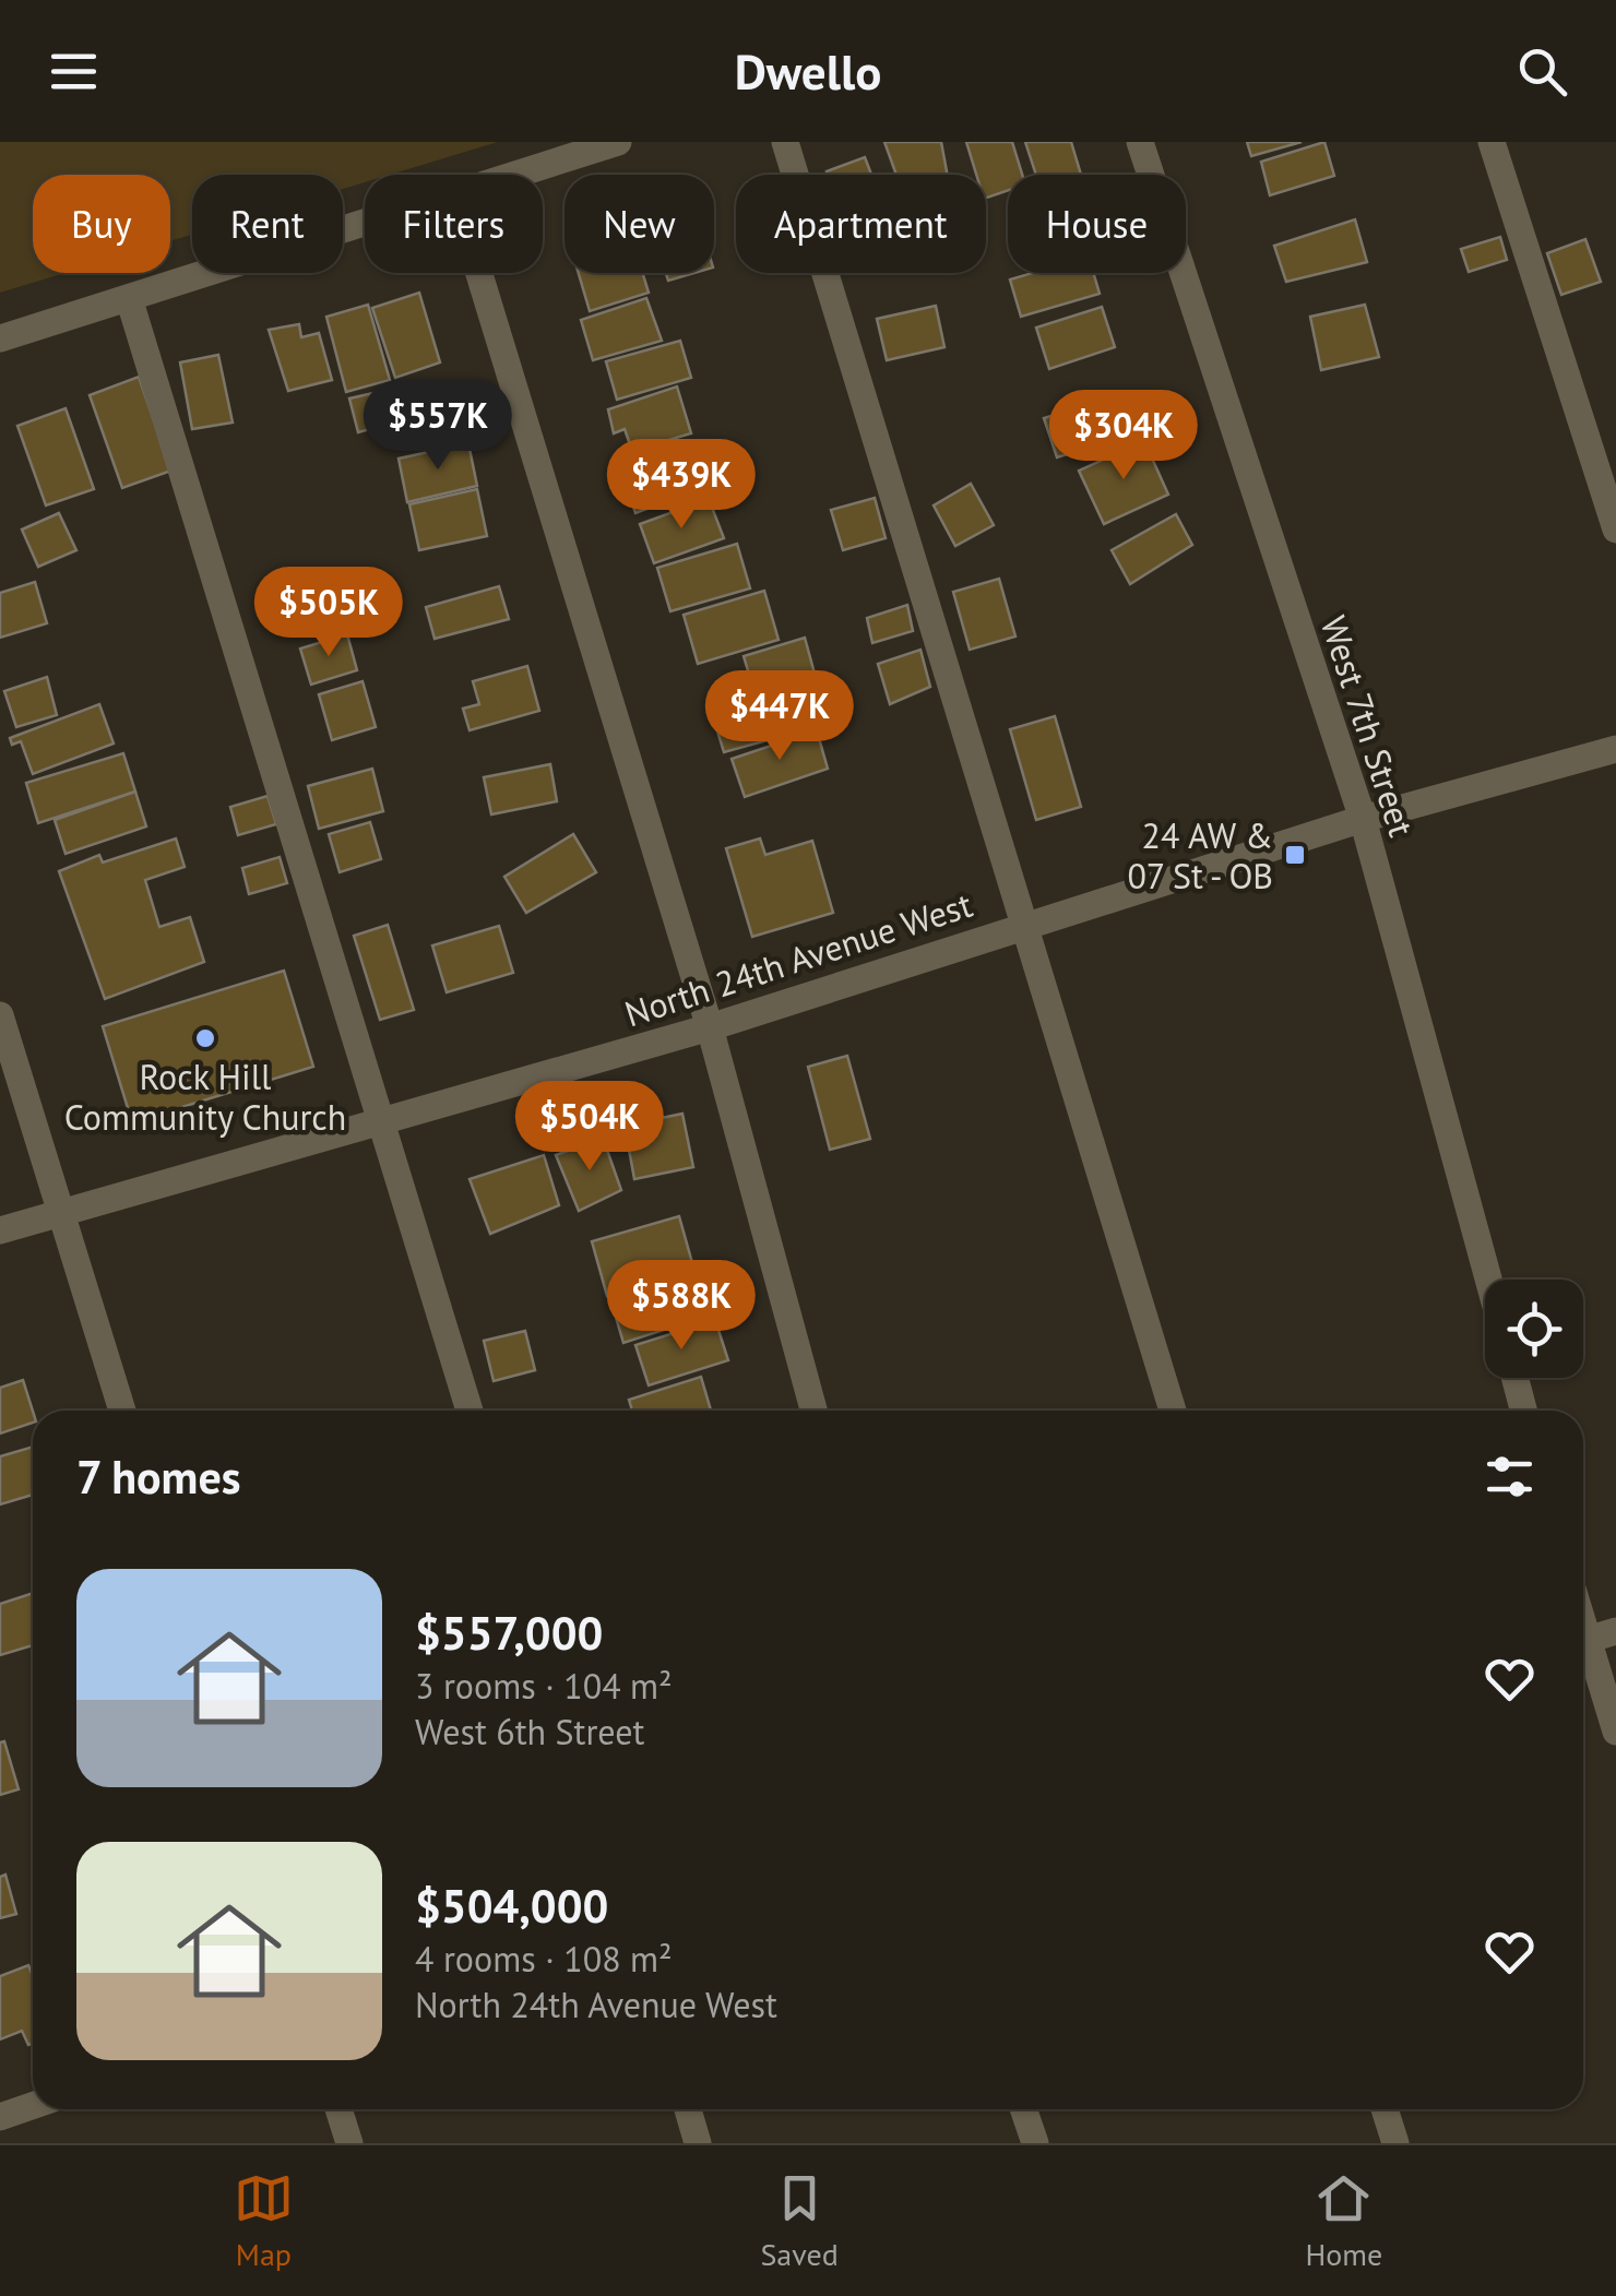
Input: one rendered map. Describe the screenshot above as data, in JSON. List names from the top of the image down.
{
  "streets": {
    "street": ["West 7th Street", "North 24th Avenue West"]
  },
  "crossings": [
    ["West 7th Street", "North 24th Avenue West"]
  ],
  "places": {
    "transit": ["24 AW & 07 St - OB"],
    "other": ["Rock Hill Community Church"]
  },
  "page": {
    "header": "Dwello",
    "chip": [
      "Buy",
      "Rent",
      "Filters",
      "New",
      "Apartment",
      "House"
    ],
    "price": [
      "$557K",
      "$304K",
      "$439K",
      "$505K",
      "$447K",
      "$504K",
      "$588K"
    ],
    "heading": "7 homes",
    "list": [
      {
        "name": "$557,000",
        "note": "3 rooms · 104 m² · West 6th Street"
      },
      {
        "name": "$504,000",
        "note": "4 rooms · 108 m² · North 24th Avenue West"
      }
    ],
    "tabs": ["Map", "Saved", "Home"]
  }
}
